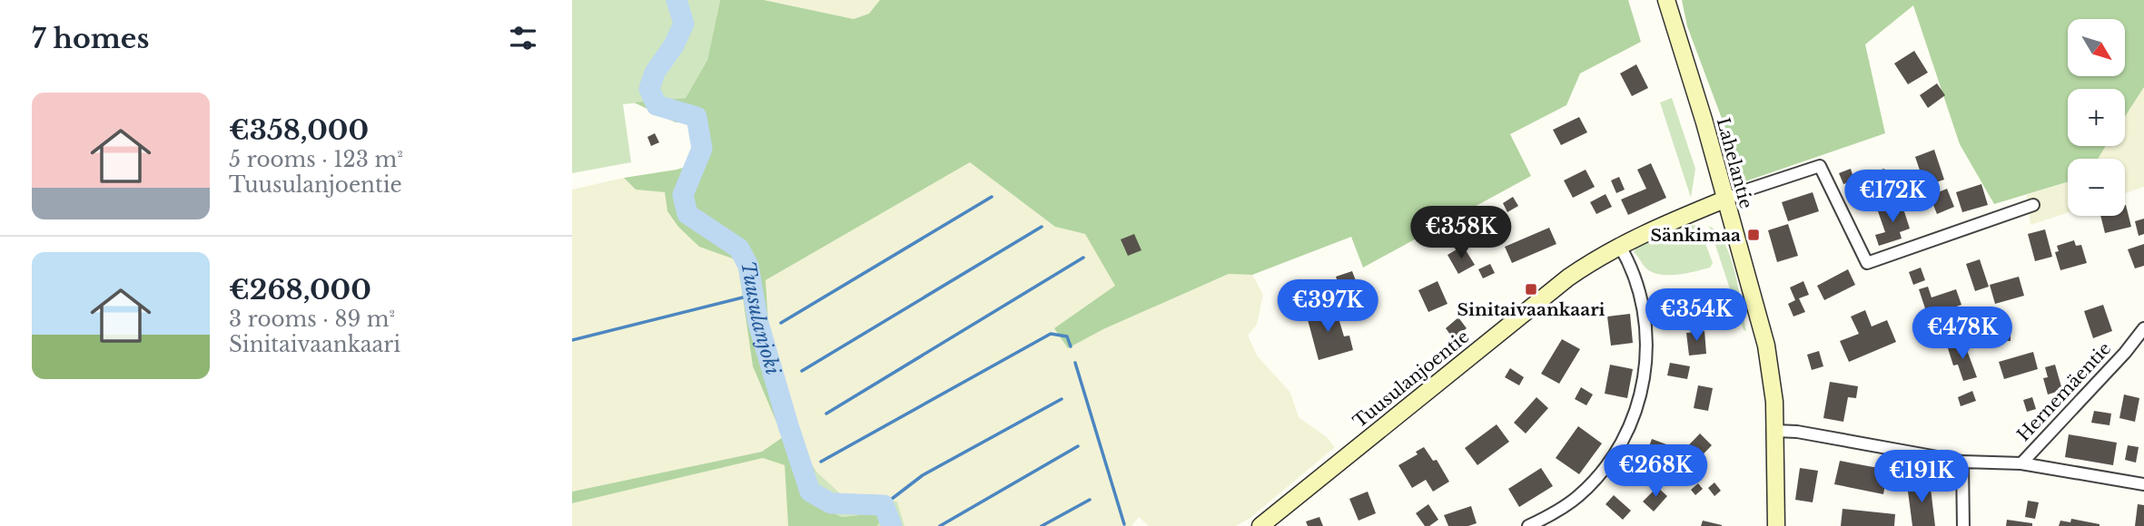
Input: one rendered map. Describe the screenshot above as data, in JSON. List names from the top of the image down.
{
  "streets": {
    "street": ["Lahelantie", "Tuusulanjoentie", "Hernemäentie"]
  },
  "crossings": [
    ["Lahelantie", "Tuusulanjoentie"],
    ["Lahelantie", "Hernemäentie"]
  ],
  "water": ["Tuusulanjoki"],
  "places": {
    "transit": ["Sänkimaa", "Sinitaivaankaari"]
  },
  "north": "bottom right",
  "page": {
    "heading": "7 homes",
    "map_buttons": ["+", "−"],
    "list": [
      {
        "name": "€358,000",
        "note": "5 rooms · 123 m² · Tuusulanjoentie"
      },
      {
        "name": "€268,000",
        "note": "3 rooms · 89 m² · Sinitaivaankaari"
      }
    ],
    "price": [
      "€172K",
      "€358K",
      "€397K",
      "€354K",
      "€478K",
      "€268K",
      "€191K"
    ]
  }
}
